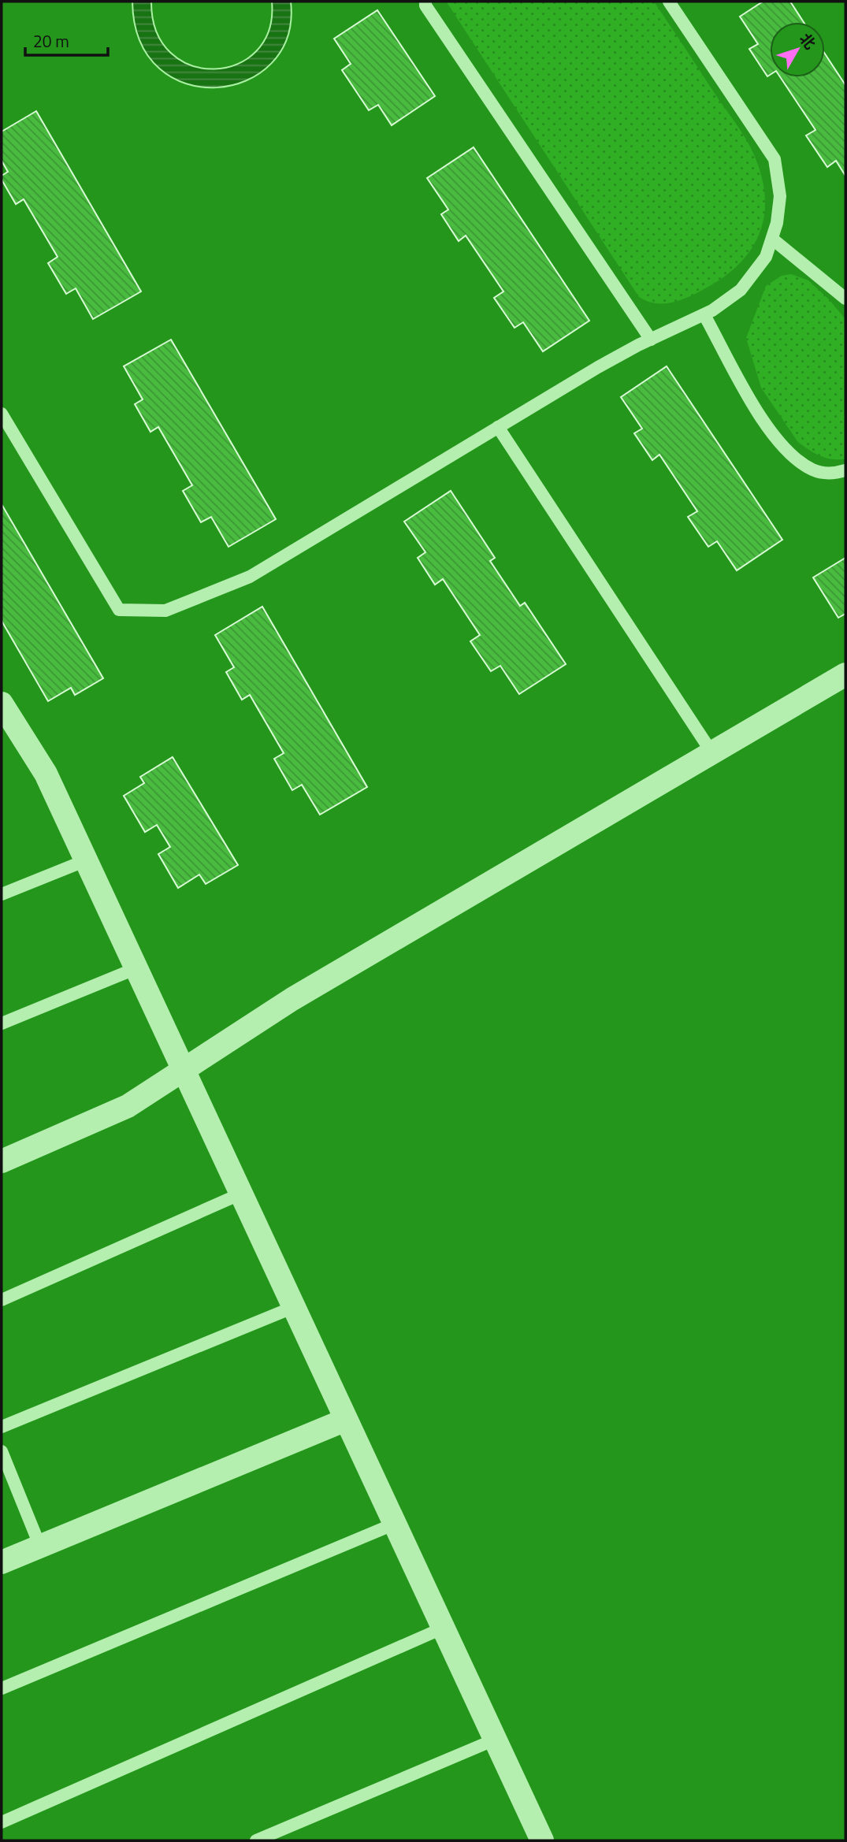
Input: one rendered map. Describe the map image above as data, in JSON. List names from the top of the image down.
{
  "scale_bar": "20 m",
  "north": "top right"
}
